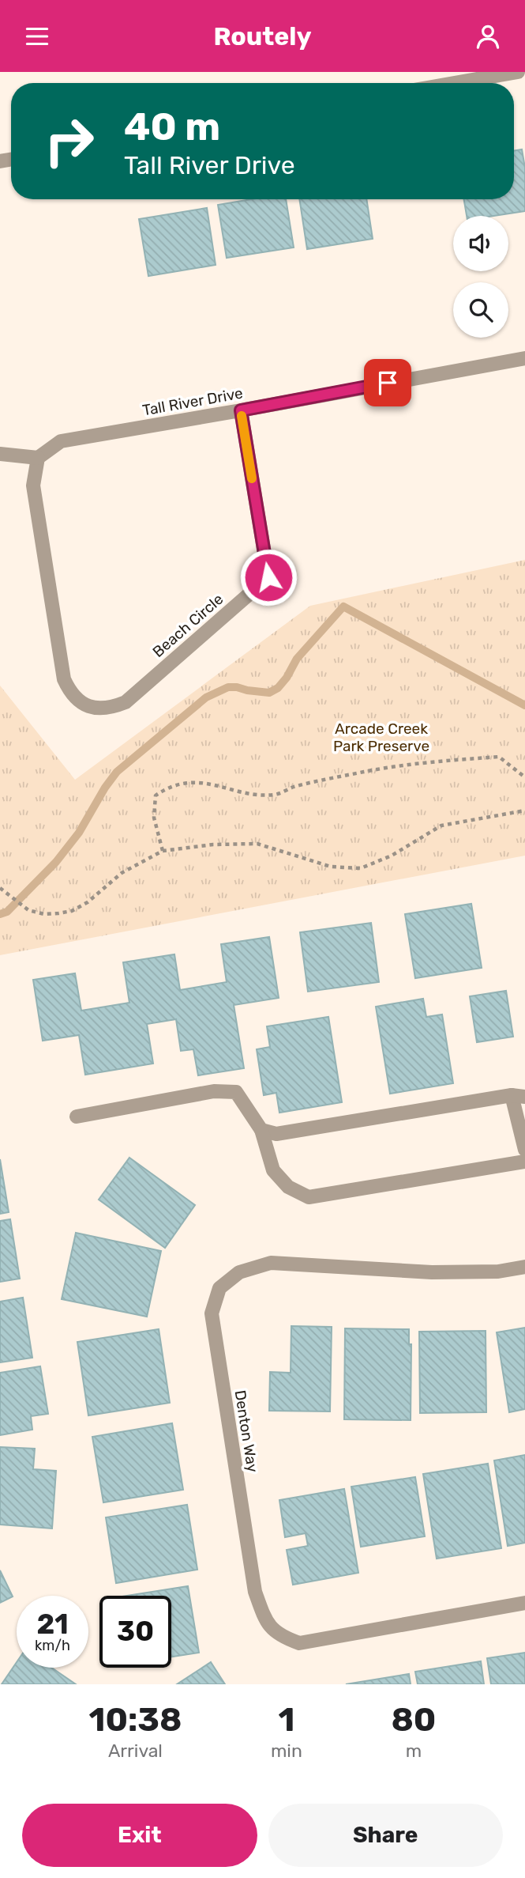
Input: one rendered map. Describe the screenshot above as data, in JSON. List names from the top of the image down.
{
  "streets": {
    "street": ["Tall River Drive", "Beach Circle", "Denton Way"]
  },
  "crossings": [
    ["Tall River Drive", "Beach Circle"]
  ],
  "parks": ["Arcade Creek Park Preserve"],
  "page": {
    "header": "Routely",
    "turn": ["40 m", "Tall River Drive"],
    "speed": "21 km/h",
    "limit": "30",
    "eta": [
      "10:38",
      "Arrival",
      "1",
      "min",
      "80",
      "m"
    ],
    "buttons": ["Exit", "Share"]
  }
}
